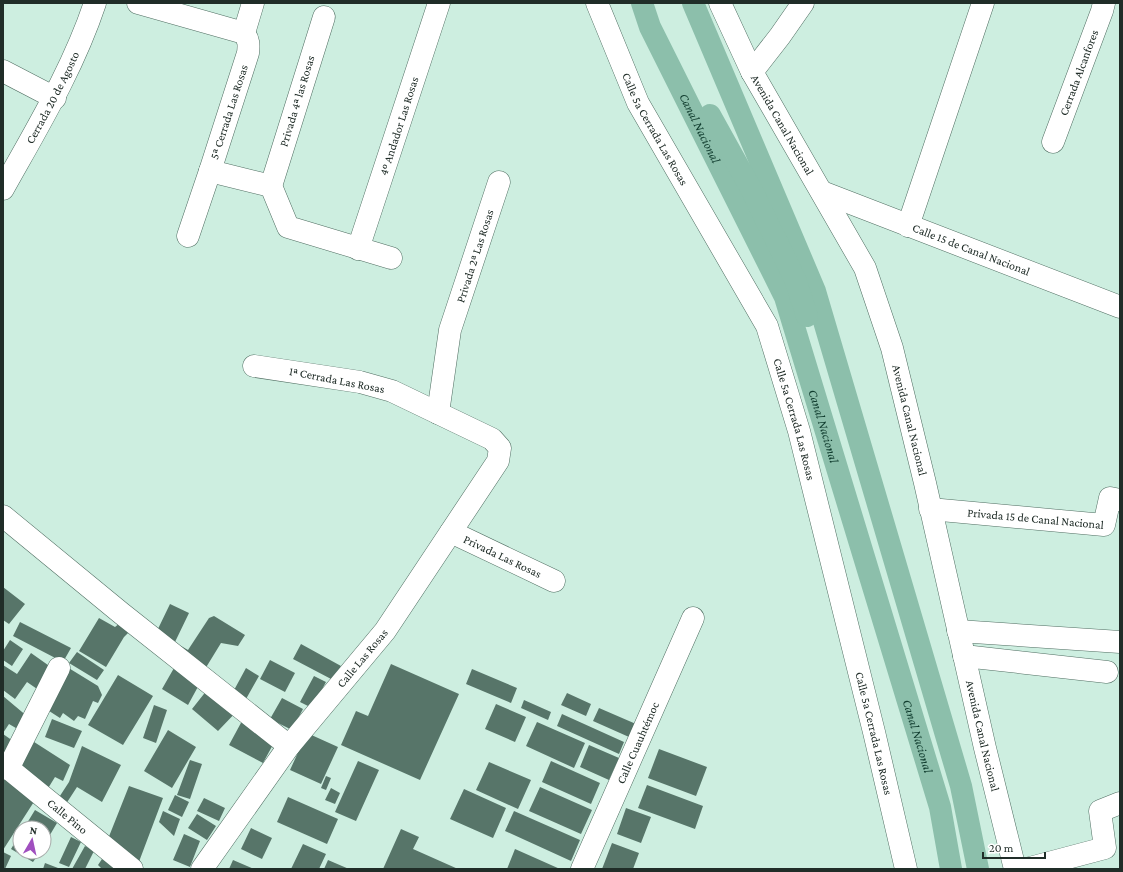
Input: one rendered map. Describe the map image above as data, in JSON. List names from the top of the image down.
{
  "streets": {
    "street": [
      "Cerrada Alcanfores",
      "Cerrada 20 de Agosto",
      "Privada 4ª las Rosas",
      "5ª Cerrada Las Rosas",
      "Avenida Canal Nacional",
      "4º Andador Las Rosas",
      "Calle 5a Cerrada Las Rosas",
      "Calle 15 de Canal Nacional",
      "Privada 2ª Las Rosas",
      "1ª Cerrada Las Rosas",
      "Privada 15 de Canal Nacional",
      "Privada Las Rosas",
      "Calle Las Rosas",
      "Calle Cuauhtémoc",
      "Calle Pino"
    ]
  },
  "crossings": [
    ["Avenida Canal Nacional", "Calle 15 de Canal Nacional"],
    ["Avenida Canal Nacional", "Privada 15 de Canal Nacional"],
    ["Privada 2ª Las Rosas", "1ª Cerrada Las Rosas"],
    ["1ª Cerrada Las Rosas", "Calle Las Rosas"],
    ["Privada Las Rosas", "Calle Las Rosas"]
  ],
  "water": ["Canal Nacional"],
  "scale_bar": "20 m",
  "north": "top"
}
